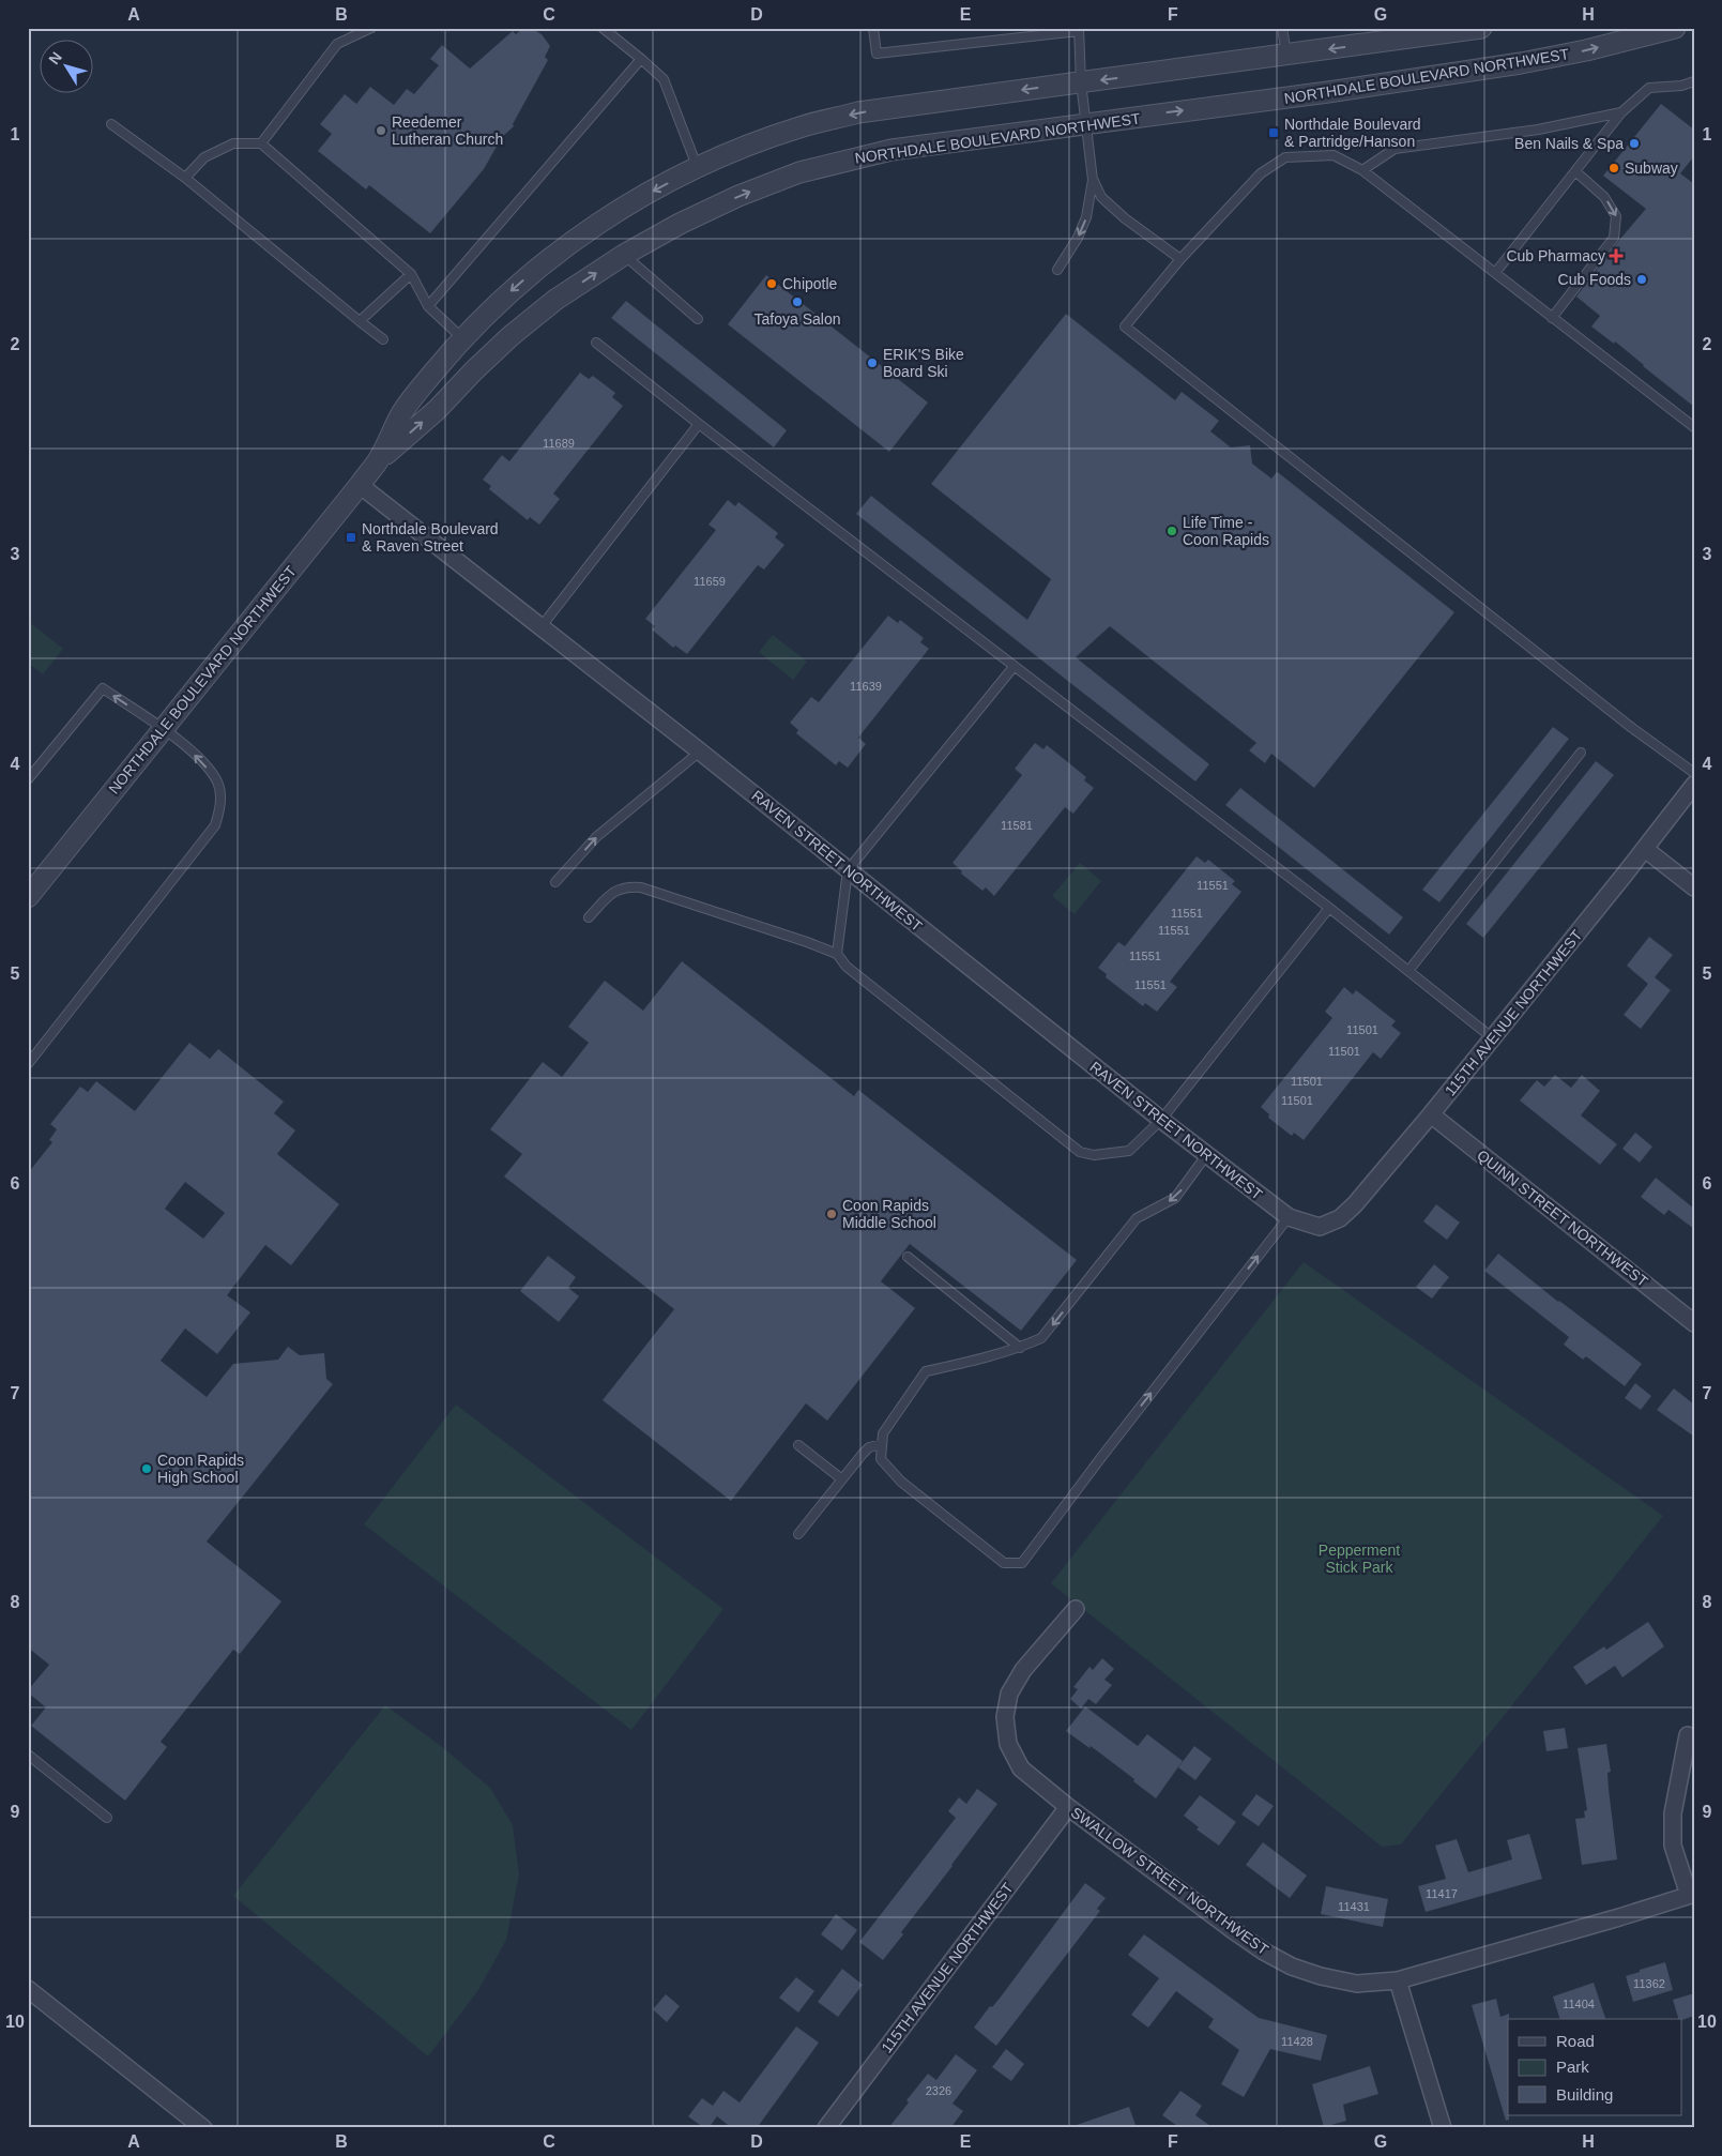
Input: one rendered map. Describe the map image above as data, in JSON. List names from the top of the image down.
{
  "streets": {
    "street": [
      "NORTHDALE BOULEVARD NORTHWEST",
      "RAVEN STREET NORTHWEST",
      "115TH AVENUE NORTHWEST",
      "QUINN STREET NORTHWEST",
      "SWALLOW STREET NORTHWEST"
    ]
  },
  "crossings": [
    ["NORTHDALE BOULEVARD NORTHWEST", "RAVEN STREET NORTHWEST"],
    ["RAVEN STREET NORTHWEST", "115TH AVENUE NORTHWEST"],
    ["115TH AVENUE NORTHWEST", "QUINN STREET NORTHWEST"],
    ["115TH AVENUE NORTHWEST", "SWALLOW STREET NORTHWEST"]
  ],
  "parks": ["Pepperment Stick Park"],
  "places": {
    "other": [
      "Reedemer Lutheran Church",
      "Ben Nails & Spa",
      "Subway",
      "Cub Foods",
      "Chipotle",
      "Tafoya Salon",
      "ERIK'S Bike Board Ski",
      "Life Time - Coon Rapids",
      "Coon Rapids Middle School",
      "Coon Rapids High School"
    ],
    "transit": ["Northdale Boulevard & Partridge/Hanson", "Northdale Boulevard & Raven Street"],
    "health": ["Cub Pharmacy"]
  },
  "house_numbers": [
    "11689",
    "11659",
    "11639",
    "11581",
    "11551",
    "11551",
    "11551",
    "11551",
    "11551",
    "11501",
    "11501",
    "11501",
    "11501",
    "11417",
    "11431",
    "11362",
    "11404",
    "11428",
    "2326"
  ],
  "legend": ["Road", "Park", "Building"],
  "north": "top left",
  "grid": {
    "columns": [
      "A",
      "B",
      "C",
      "D",
      "E",
      "F",
      "G",
      "H"
    ],
    "rows": [
      "1",
      "2",
      "3",
      "4",
      "5",
      "6",
      "7",
      "8",
      "9",
      "10"
    ]
  }
}
